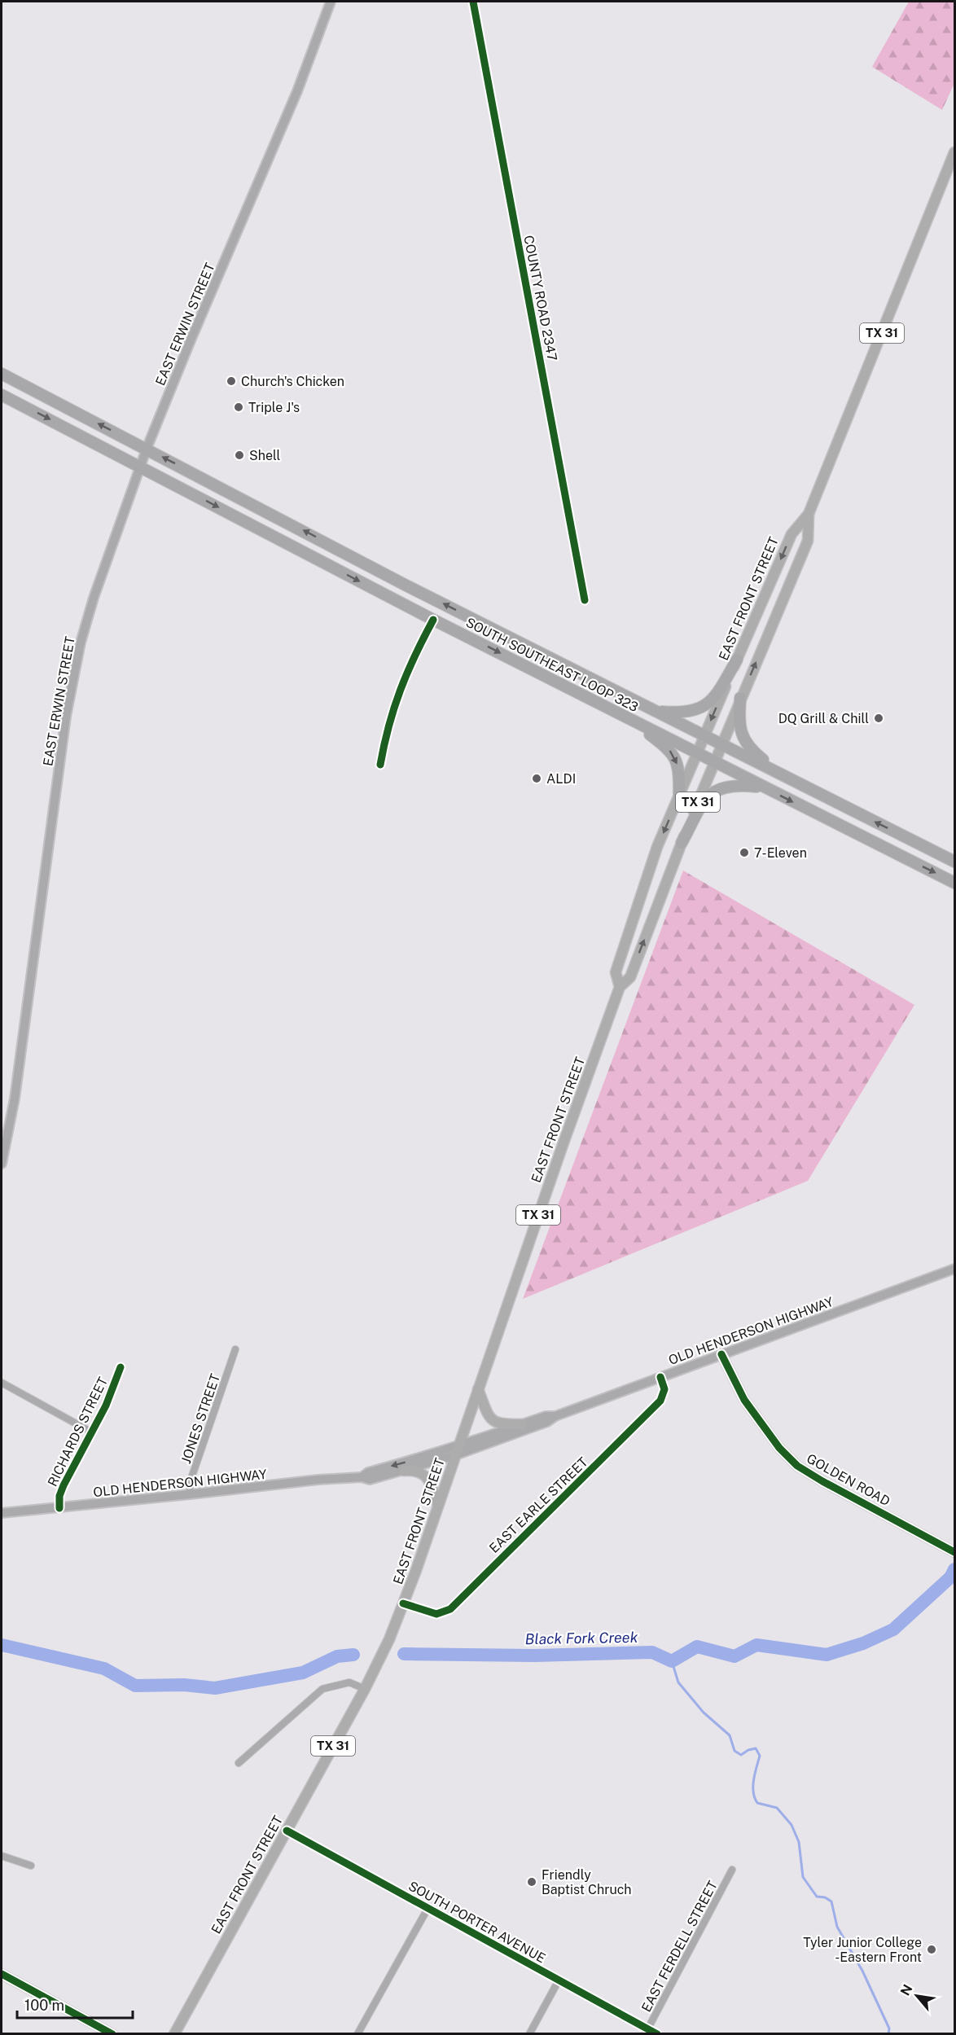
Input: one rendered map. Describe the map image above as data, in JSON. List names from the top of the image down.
{
  "streets": {
    "highway": ["SOUTH SOUTHEAST LOOP 323"],
    "main road": [
      "EAST ERWIN STREET",
      "TX 31",
      "EAST FRONT STREET",
      "OLD HENDERSON HIGHWAY",
      "GOLDEN ROAD"
    ],
    "street": [
      "COUNTY ROAD 2347",
      "JONES STREET",
      "RICHARDS STREET",
      "EAST EARLE STREET",
      "SOUTH PORTER AVENUE",
      "EAST FERDELL STREET"
    ]
  },
  "crossings": [
    ["EAST ERWIN STREET", "SOUTH SOUTHEAST LOOP 323"],
    ["TX 31", "EAST FRONT STREET"],
    ["EAST FRONT STREET", "SOUTH SOUTHEAST LOOP 323"],
    ["EAST FRONT STREET", "OLD HENDERSON HIGHWAY"],
    ["EAST FRONT STREET", "EAST EARLE STREET"],
    ["EAST FRONT STREET", "SOUTH PORTER AVENUE"],
    ["OLD HENDERSON HIGHWAY", "JONES STREET"],
    ["OLD HENDERSON HIGHWAY", "RICHARDS STREET"],
    ["OLD HENDERSON HIGHWAY", "GOLDEN ROAD"],
    ["OLD HENDERSON HIGHWAY", "EAST EARLE STREET"],
    ["SOUTH PORTER AVENUE", "EAST FERDELL STREET"]
  ],
  "water": ["Black Fork Creek"],
  "places": [
    "Church's Chicken",
    "Triple J's",
    "Shell",
    "DQ Grill & Chill",
    "ALDI",
    "7-Eleven",
    "Friendly Baptist Chruch",
    "Tyler Junior College -Eastern Front"
  ],
  "scale_bar": "100 m",
  "north": "top left"
}
